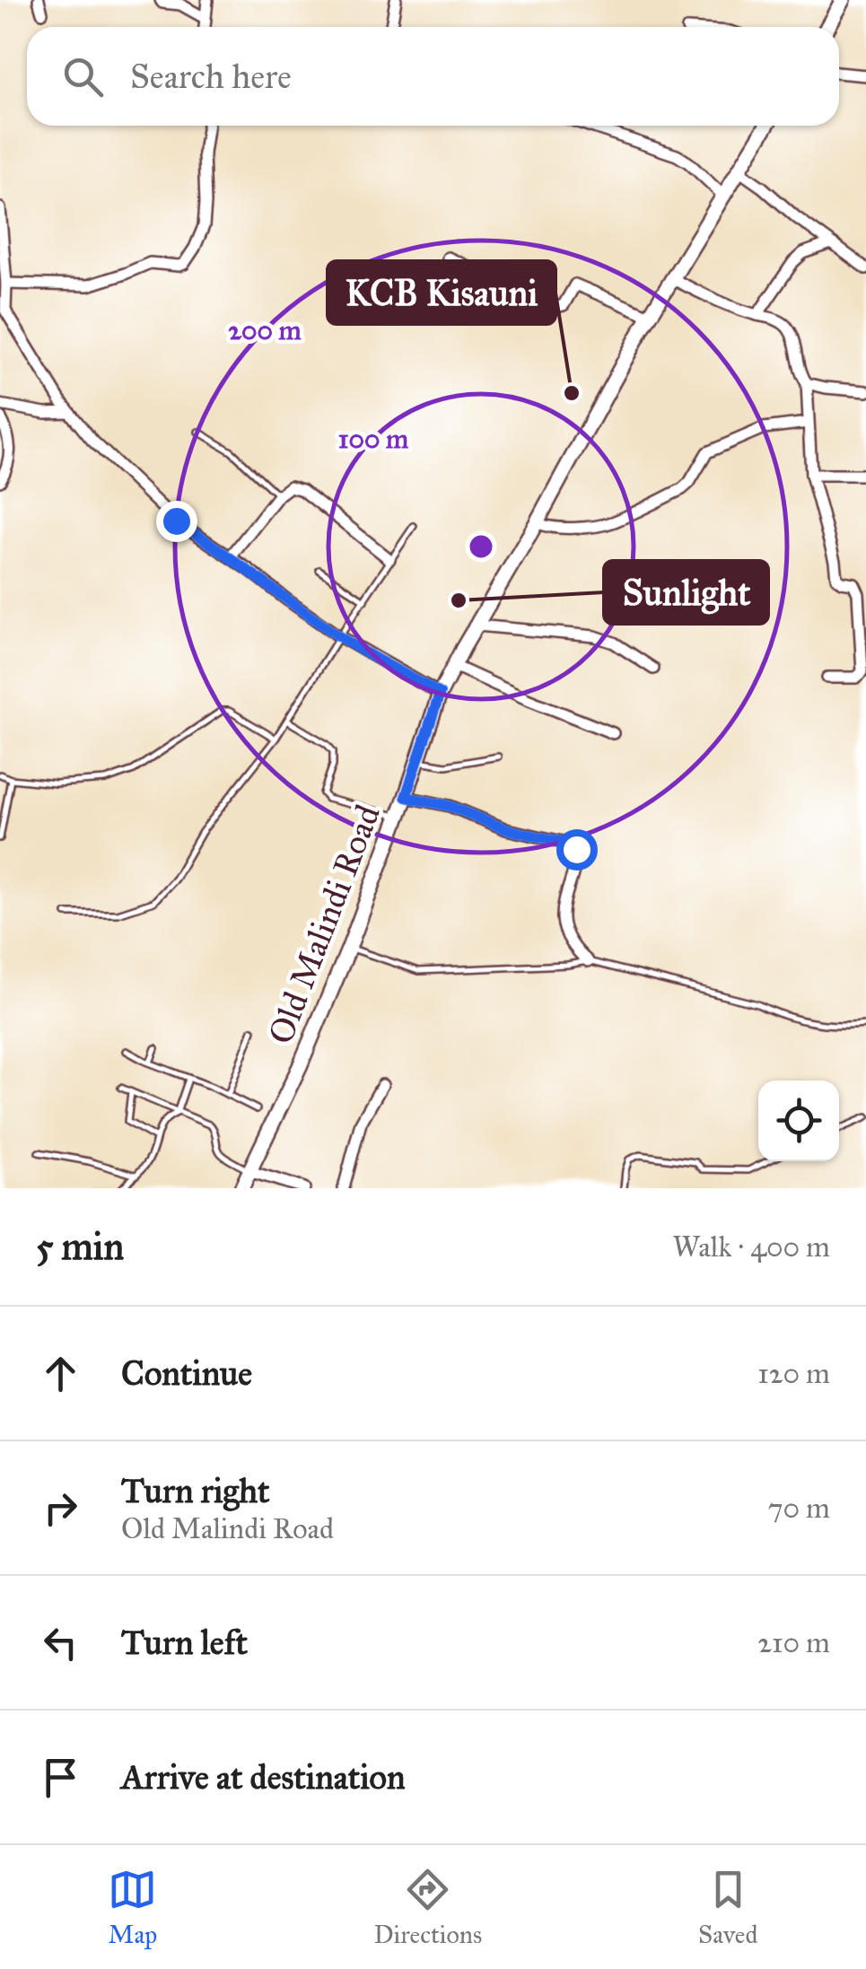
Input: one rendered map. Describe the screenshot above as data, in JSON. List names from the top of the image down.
{
  "streets": {
    "main road": ["Old Malindi Road"]
  },
  "places": ["KCB Kisauni", "Sunlight"],
  "page": {
    "search": "Search here",
    "heading": ["5 min", "Walk · 400 m"],
    "list": [
      ["Continue", "120 m"],
      ["Turn right", "Old Malindi Road", "70 m"],
      ["Turn left", "210 m"],
      "Arrive at destination"
    ],
    "nav": ["Map", "Directions", "Saved"]
  },
  "rings": ["200 m", "100 m"]
}
